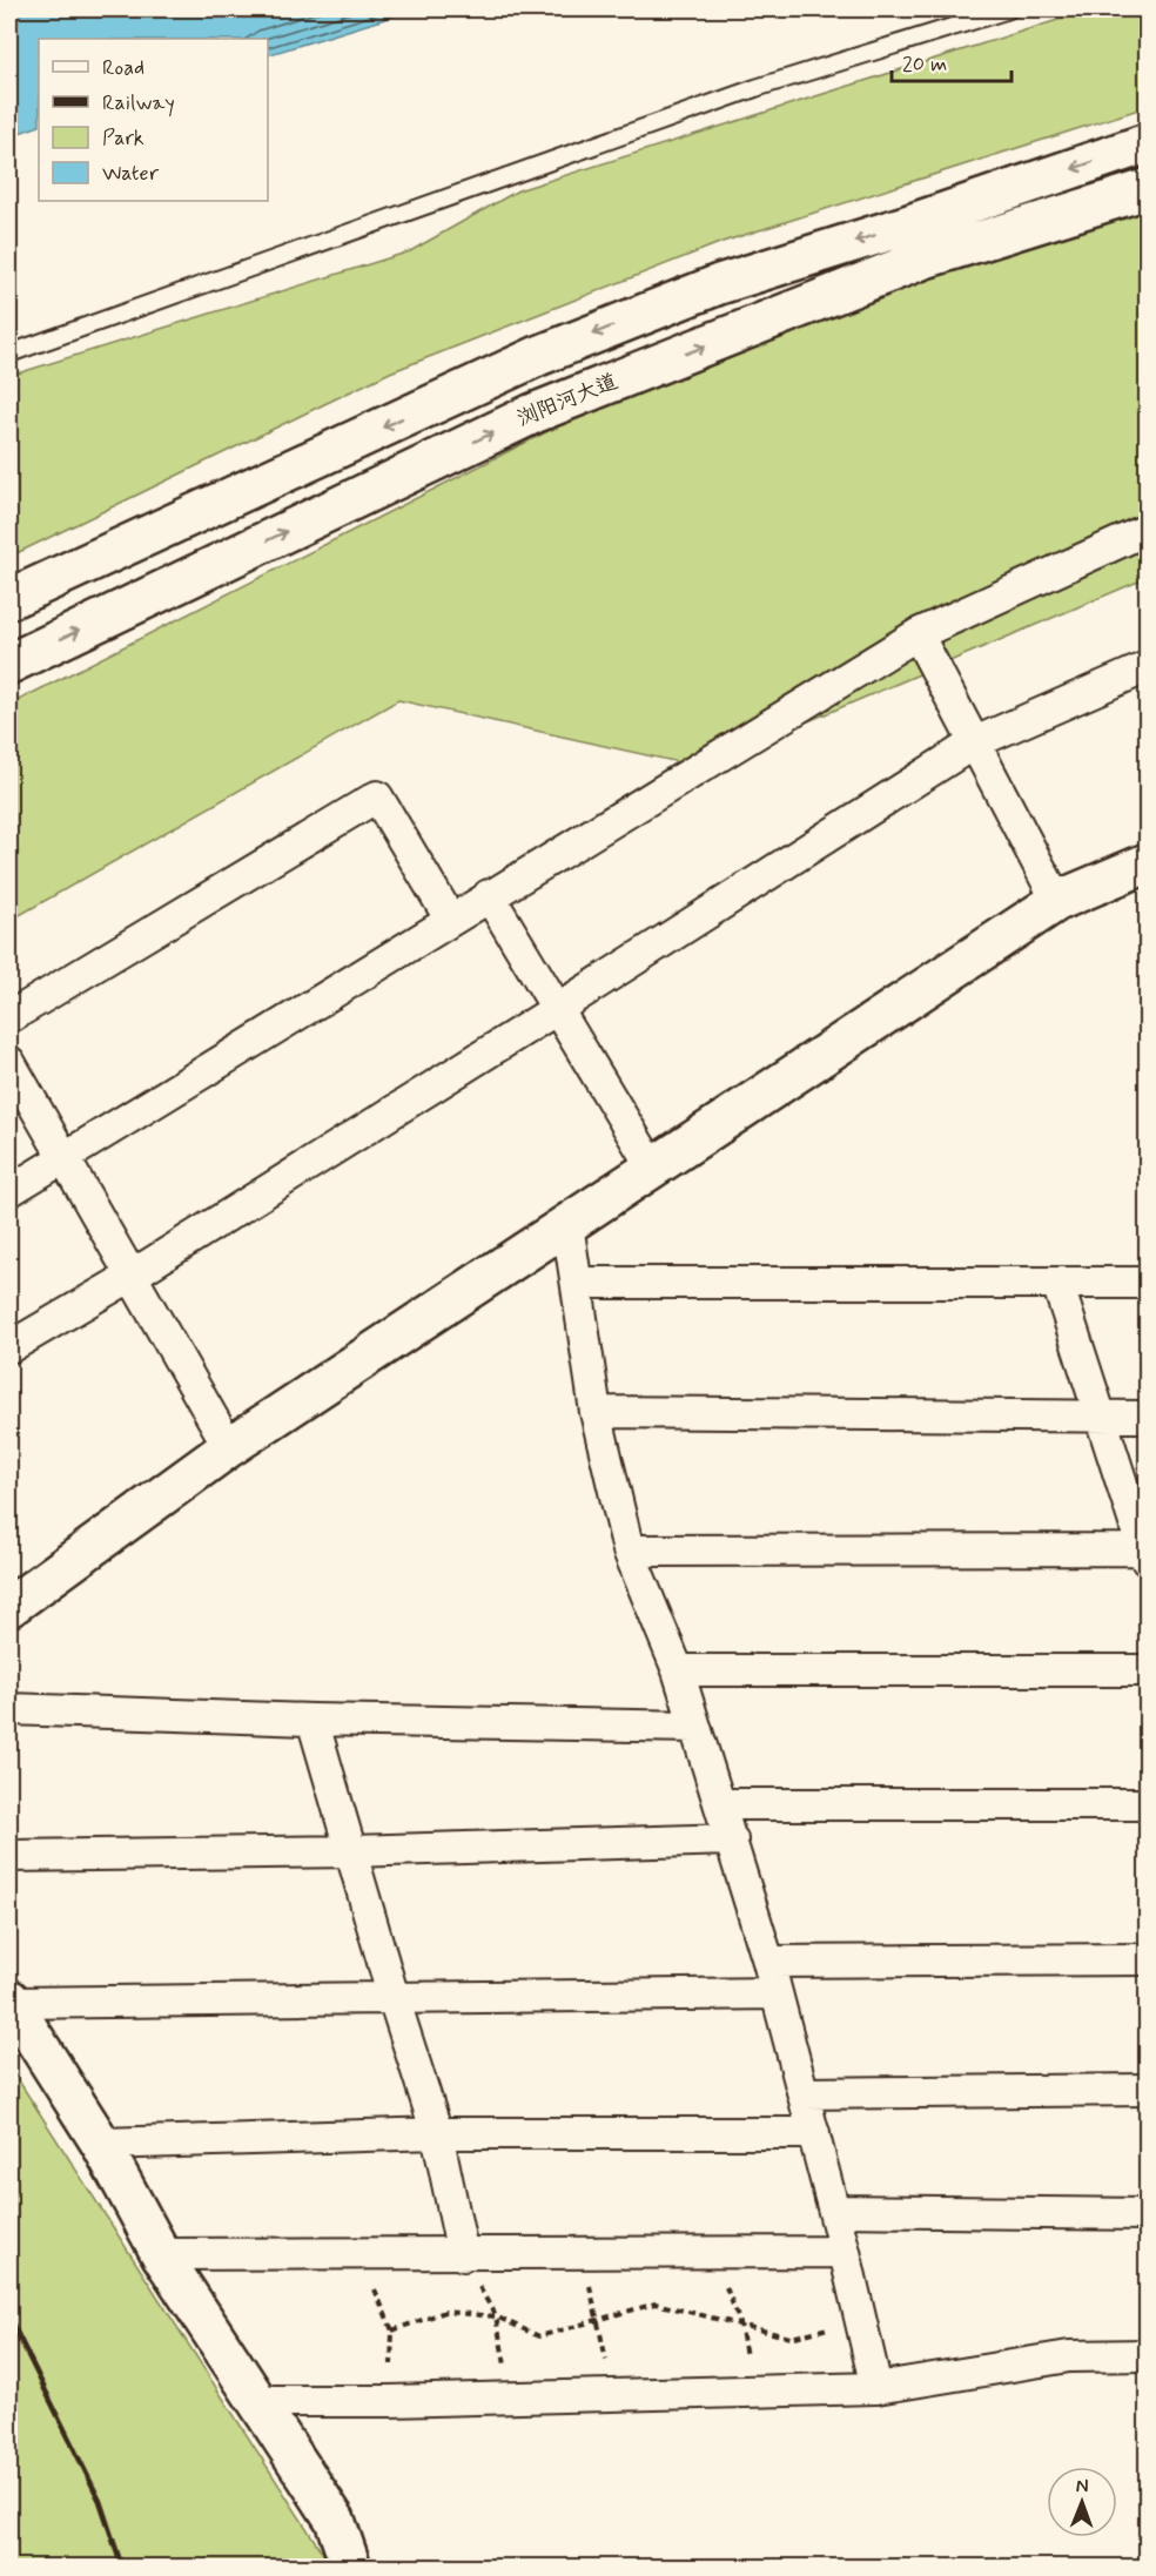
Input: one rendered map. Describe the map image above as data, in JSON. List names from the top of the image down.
{
  "streets": {
    "main road": ["浏阳河大道"]
  },
  "legend": [
    "Road",
    "Railway",
    "Park",
    "Water"
  ],
  "scale_bar": "20 m",
  "north": "top"
}
